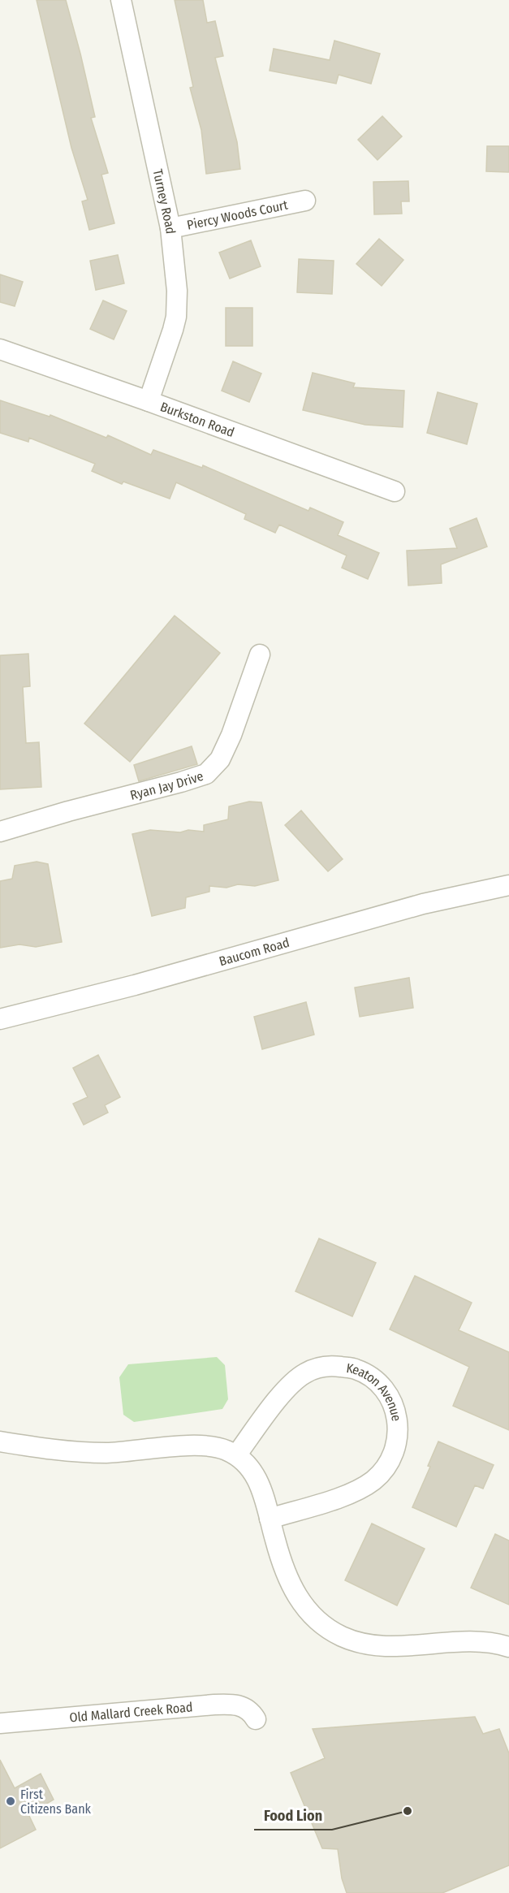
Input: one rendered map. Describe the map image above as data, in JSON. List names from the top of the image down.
{
  "streets": {
    "street": [
      "Turney Road",
      "Piercy Woods Court",
      "Burkston Road",
      "Ryan Jay Drive",
      "Baucom Road",
      "Keaton Avenue",
      "Old Mallard Creek Road"
    ]
  },
  "crossings": [
    ["Turney Road", "Piercy Woods Court"],
    ["Turney Road", "Burkston Road"]
  ],
  "places": ["First Citizens Bank", "Food Lion"]
}
